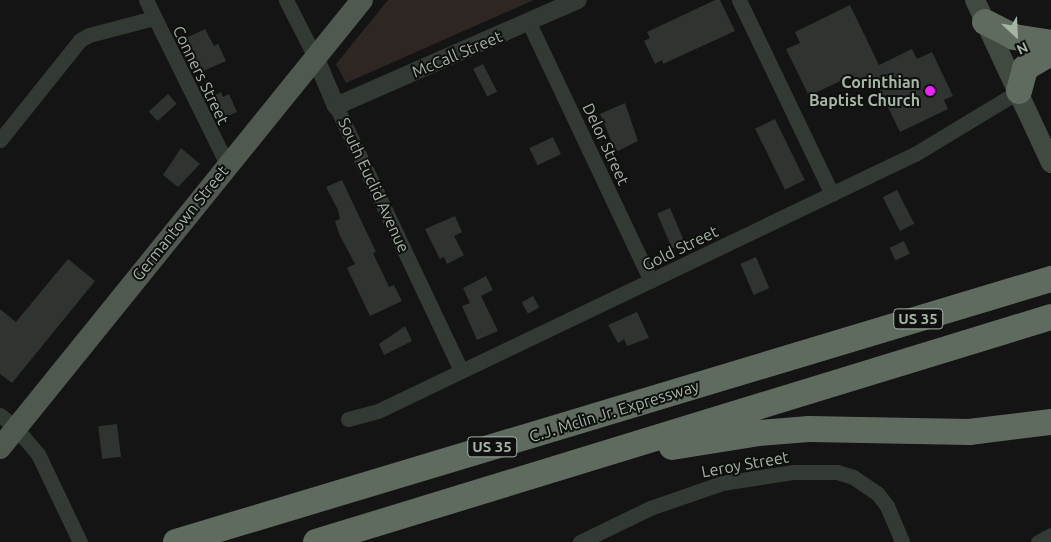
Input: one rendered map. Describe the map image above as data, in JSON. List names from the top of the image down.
{
  "streets": {
    "highway": ["US 35", "C.J. Mclin Jr. Expressway"],
    "main road": ["Germantown Street"],
    "street": [
      "McCall Street",
      "Conners Street",
      "Delor Street",
      "South Euclid Avenue",
      "Gold Street",
      "Leroy Street"
    ]
  },
  "crossings": [
    ["McCall Street", "Delor Street"],
    ["McCall Street", "South Euclid Avenue"],
    ["Conners Street", "Germantown Street"],
    ["Delor Street", "Gold Street"],
    ["South Euclid Avenue", "Germantown Street"],
    ["South Euclid Avenue", "Gold Street"]
  ],
  "places": ["Corinthian Baptist Church"],
  "north": "bottom right"
}
